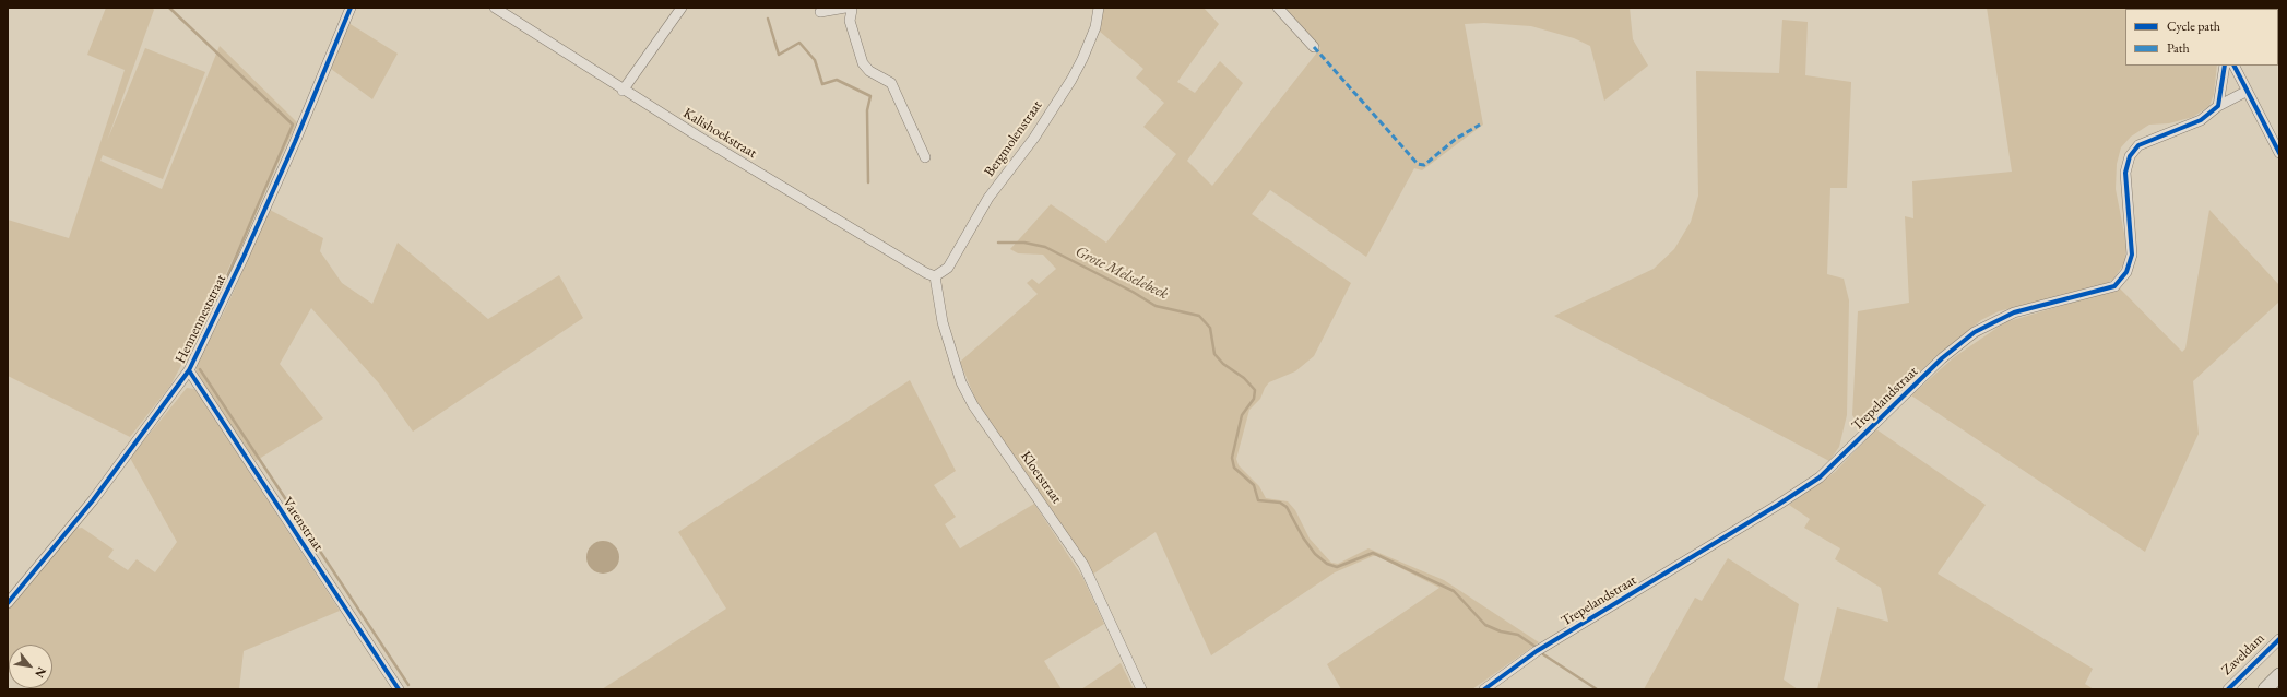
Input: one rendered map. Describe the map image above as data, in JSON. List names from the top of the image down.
{
  "streets": {
    "street": [
      "Kalishoekstraat",
      "Bergmolenstraat",
      "Hennenneststraat",
      "Trepelandstraat",
      "Kloetstraat",
      "Varenstraat",
      "Zaveldam"
    ]
  },
  "crossings": [
    ["Kalishoekstraat", "Bergmolenstraat"],
    ["Kalishoekstraat", "Kloetstraat"],
    ["Bergmolenstraat", "Kloetstraat"],
    ["Hennenneststraat", "Varenstraat"]
  ],
  "water": ["Grote Melselebeek"],
  "legend": ["Cycle path", "Path"],
  "north": "bottom right"
}
